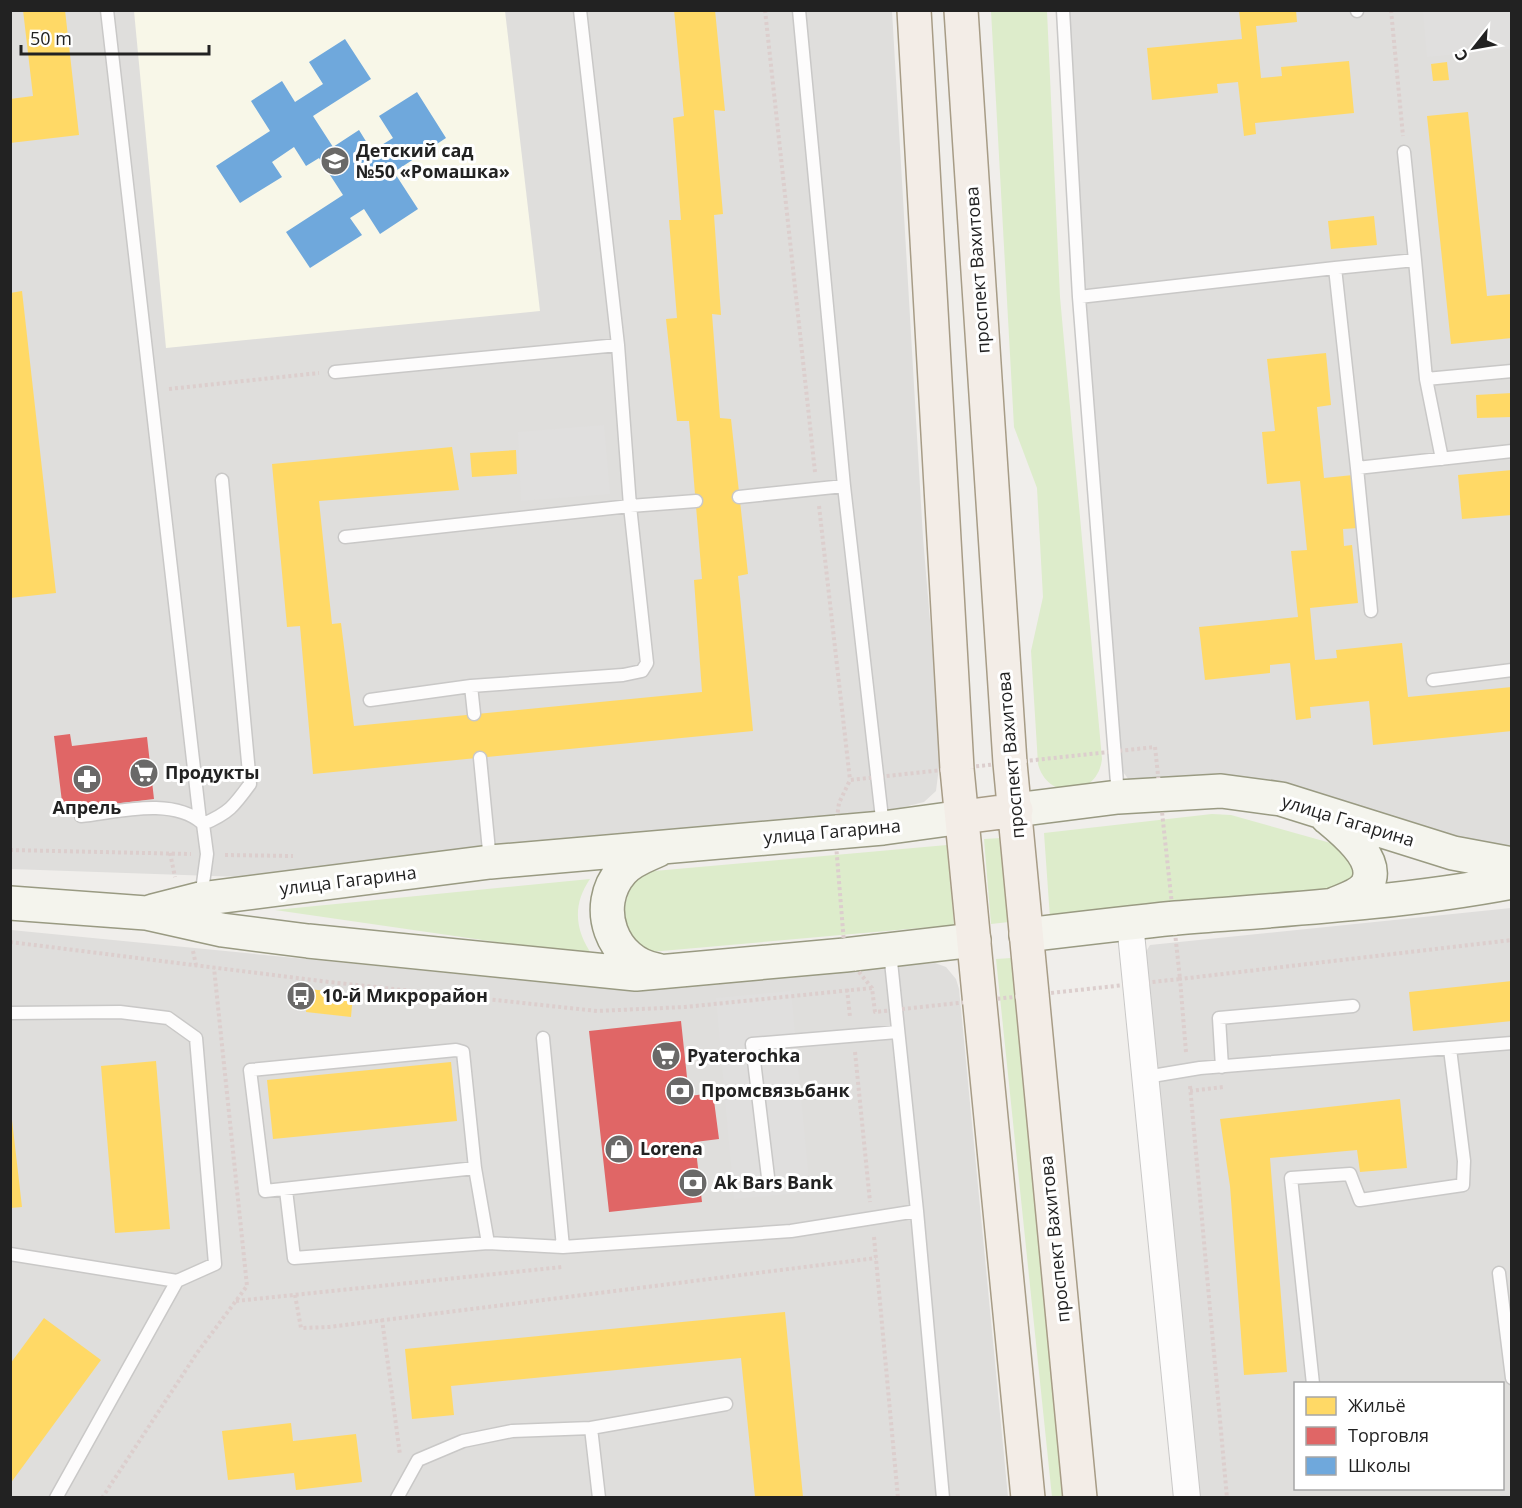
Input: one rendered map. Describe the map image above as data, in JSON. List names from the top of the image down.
{
  "streets": {
    "main road": ["проспект Вахитова", "улица Гагарина"]
  },
  "crossings": [
    ["проспект Вахитова", "улица Гагарина"]
  ],
  "places": {
    "school or university": ["Детский сад №50 «Ромашка»"],
    "supermarket": ["Продукты", "Pyaterochka"],
    "pharmacy": ["Апрель"],
    "bus stop": ["10-й Микрорайон"],
    "bank": ["Промсвязьбанк", "Ak Bars Bank"],
    "shop": ["Lorena"]
  },
  "legend": ["Жильё", "Торговля", "Школы"],
  "scale_bar": "50 m",
  "north": "bottom left"
}
